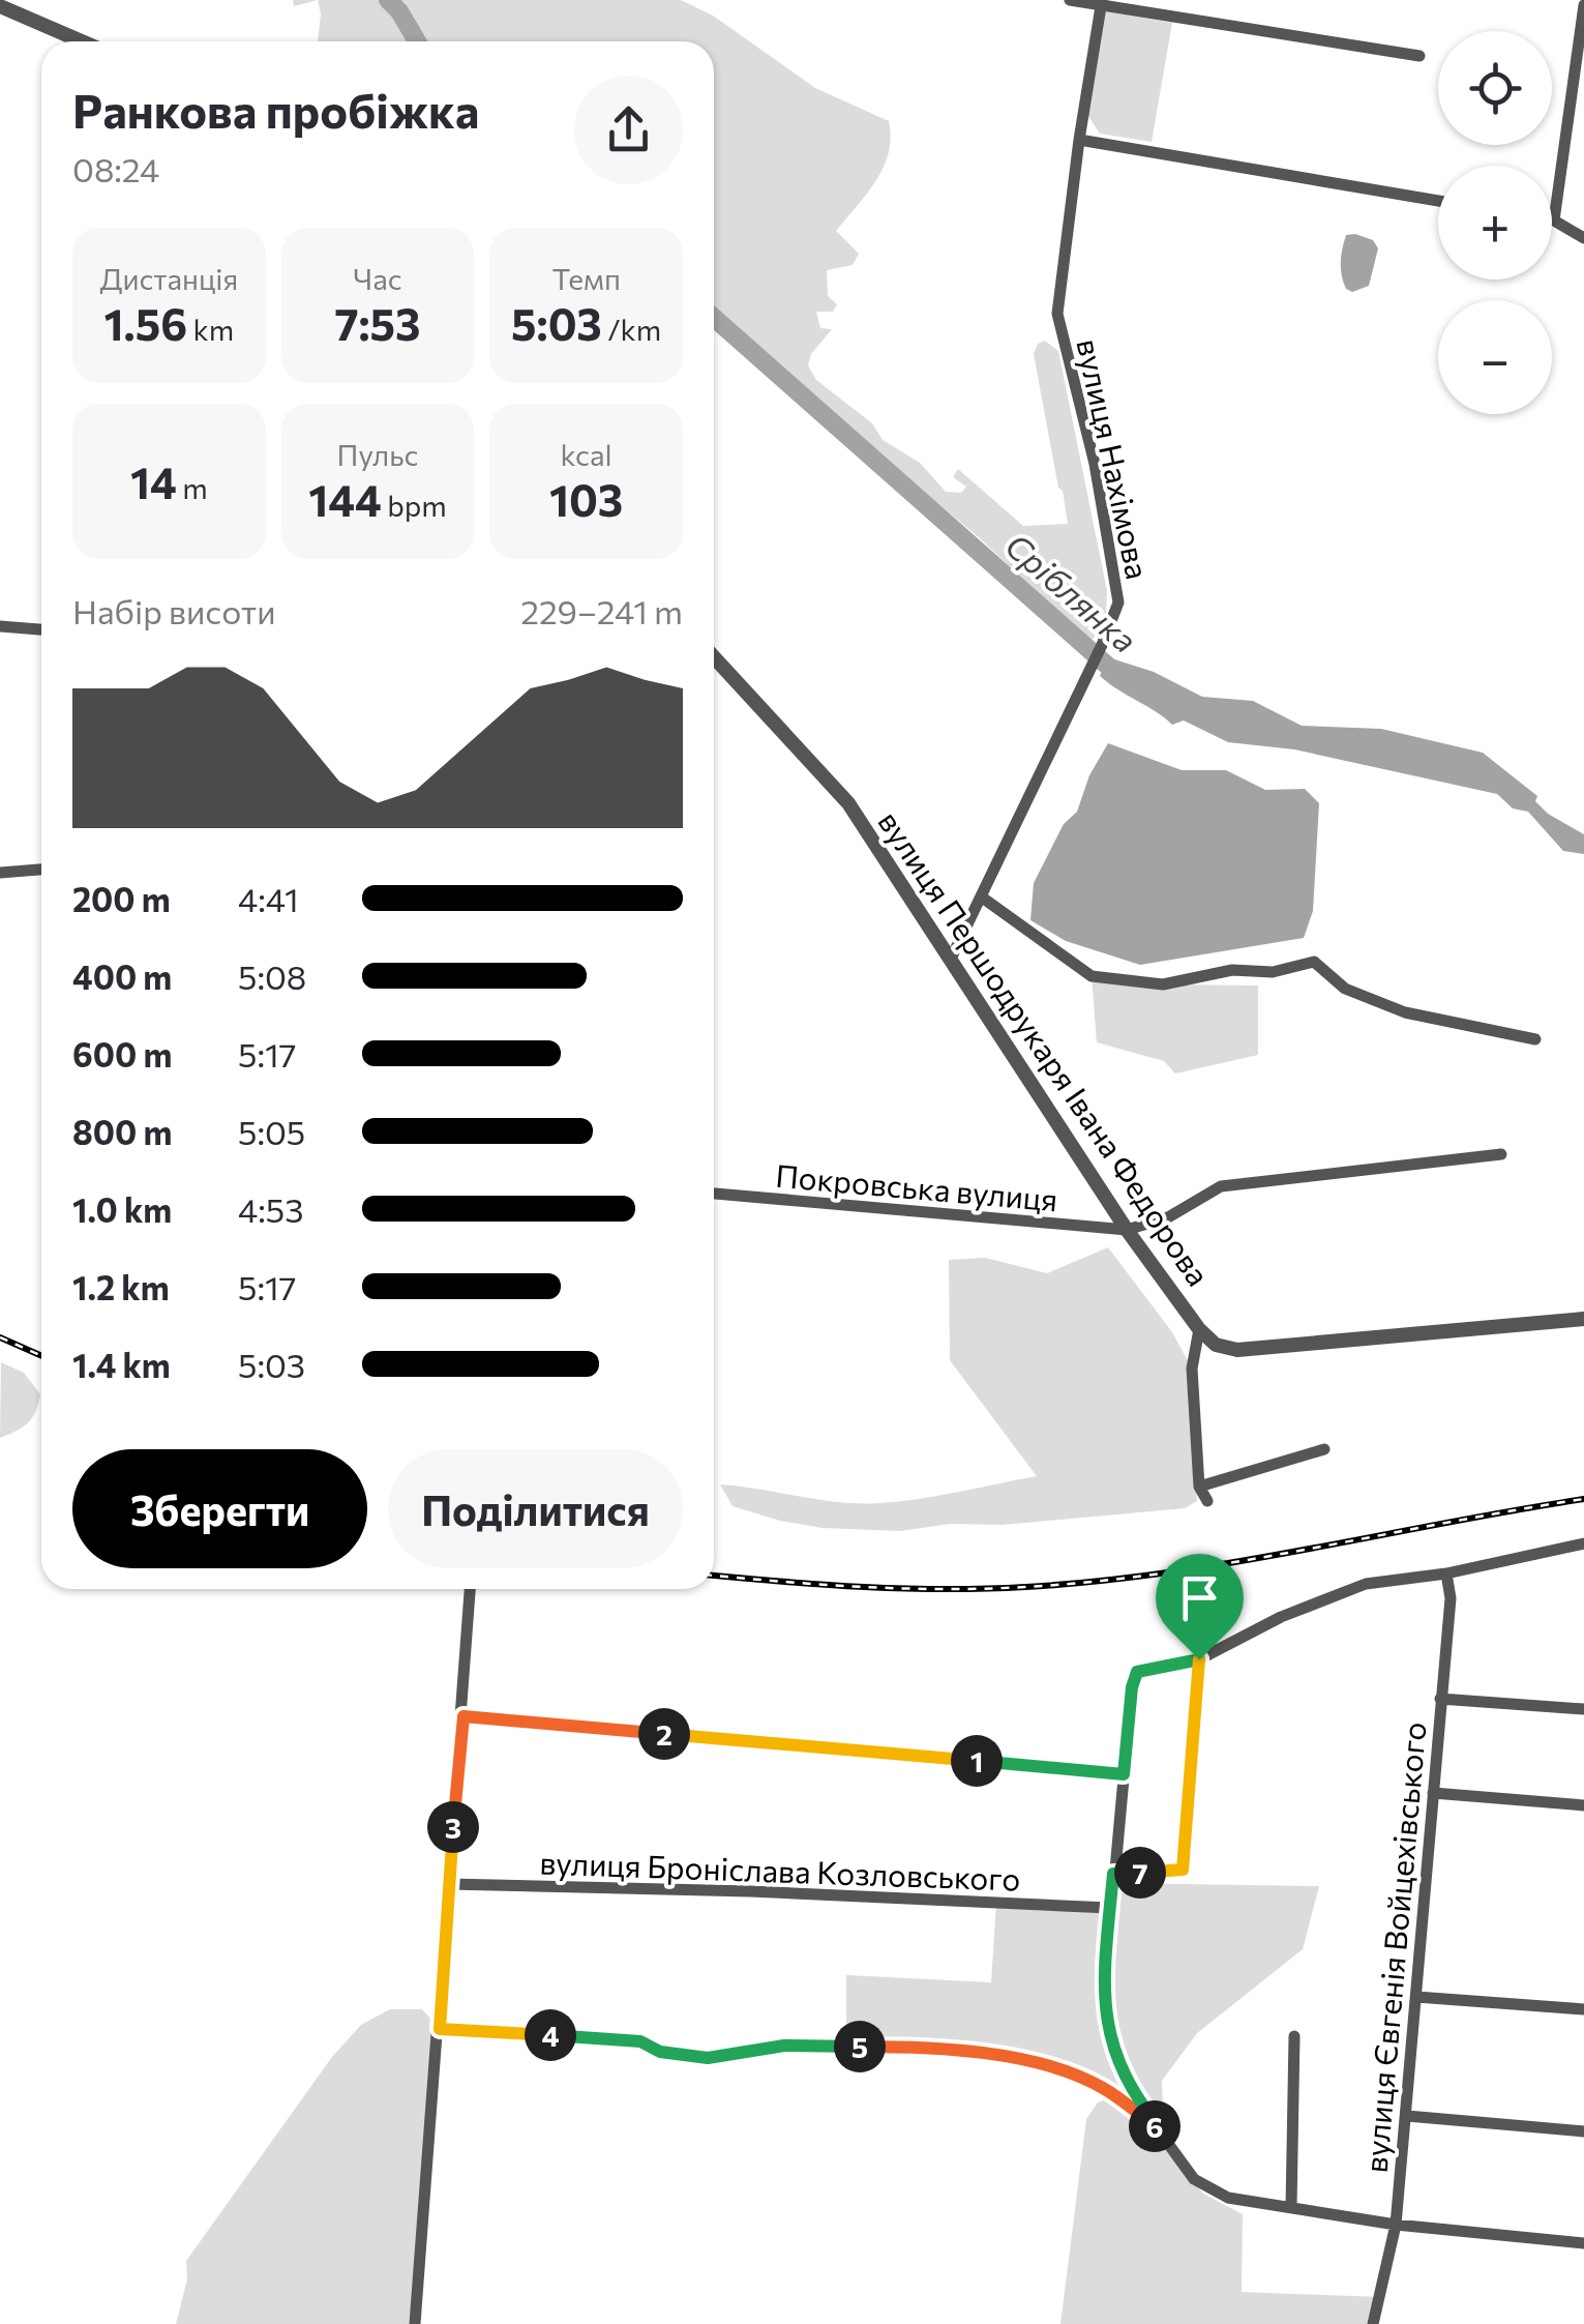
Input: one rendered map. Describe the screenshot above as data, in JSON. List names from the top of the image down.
{
  "streets": {
    "street": [
      "вулиця Нахімова",
      "вулиця Першодрукаря Івана Федорова",
      "Покровська вулиця",
      "вулиця Броніслава Козловського",
      "вулиця Євгенія Войцехівського"
    ]
  },
  "crossings": [
    ["вулиця Нахімова", "вулиця Першодрукаря Івана Федорова"],
    ["вулиця Першодрукаря Івана Федорова", "Покровська вулиця"]
  ],
  "water": ["Сріблянка"],
  "page": {
    "map_buttons": ["+", "−"],
    "heading": ["Ранкова пробіжка", "08:24"],
    "stats": [
      ["Дистанція", "1.56 km"],
      ["Час", "7:53"],
      ["Темп", "5:03 /km"],
      ["14 m"],
      ["Пульс", "144 bpm"],
      ["kcal", "103"]
    ],
    "chart": ["Набір висоти", "229–241 m"],
    "list": [
      {
        "name": "200 m",
        "note": "4:41"
      },
      {
        "name": "400 m",
        "note": "5:08"
      },
      {
        "name": "600 m",
        "note": "5:17"
      },
      {
        "name": "800 m",
        "note": "5:05"
      },
      {
        "name": "1.0 km",
        "note": "4:53"
      },
      {
        "name": "1.2 km",
        "note": "5:17"
      },
      {
        "name": "1.4 km",
        "note": "5:03"
      }
    ],
    "buttons": ["Зберегти", "Поділитися"],
    "pins": [
      "2",
      "1",
      "3",
      "7",
      "4",
      "5",
      "6"
    ]
  }
}
